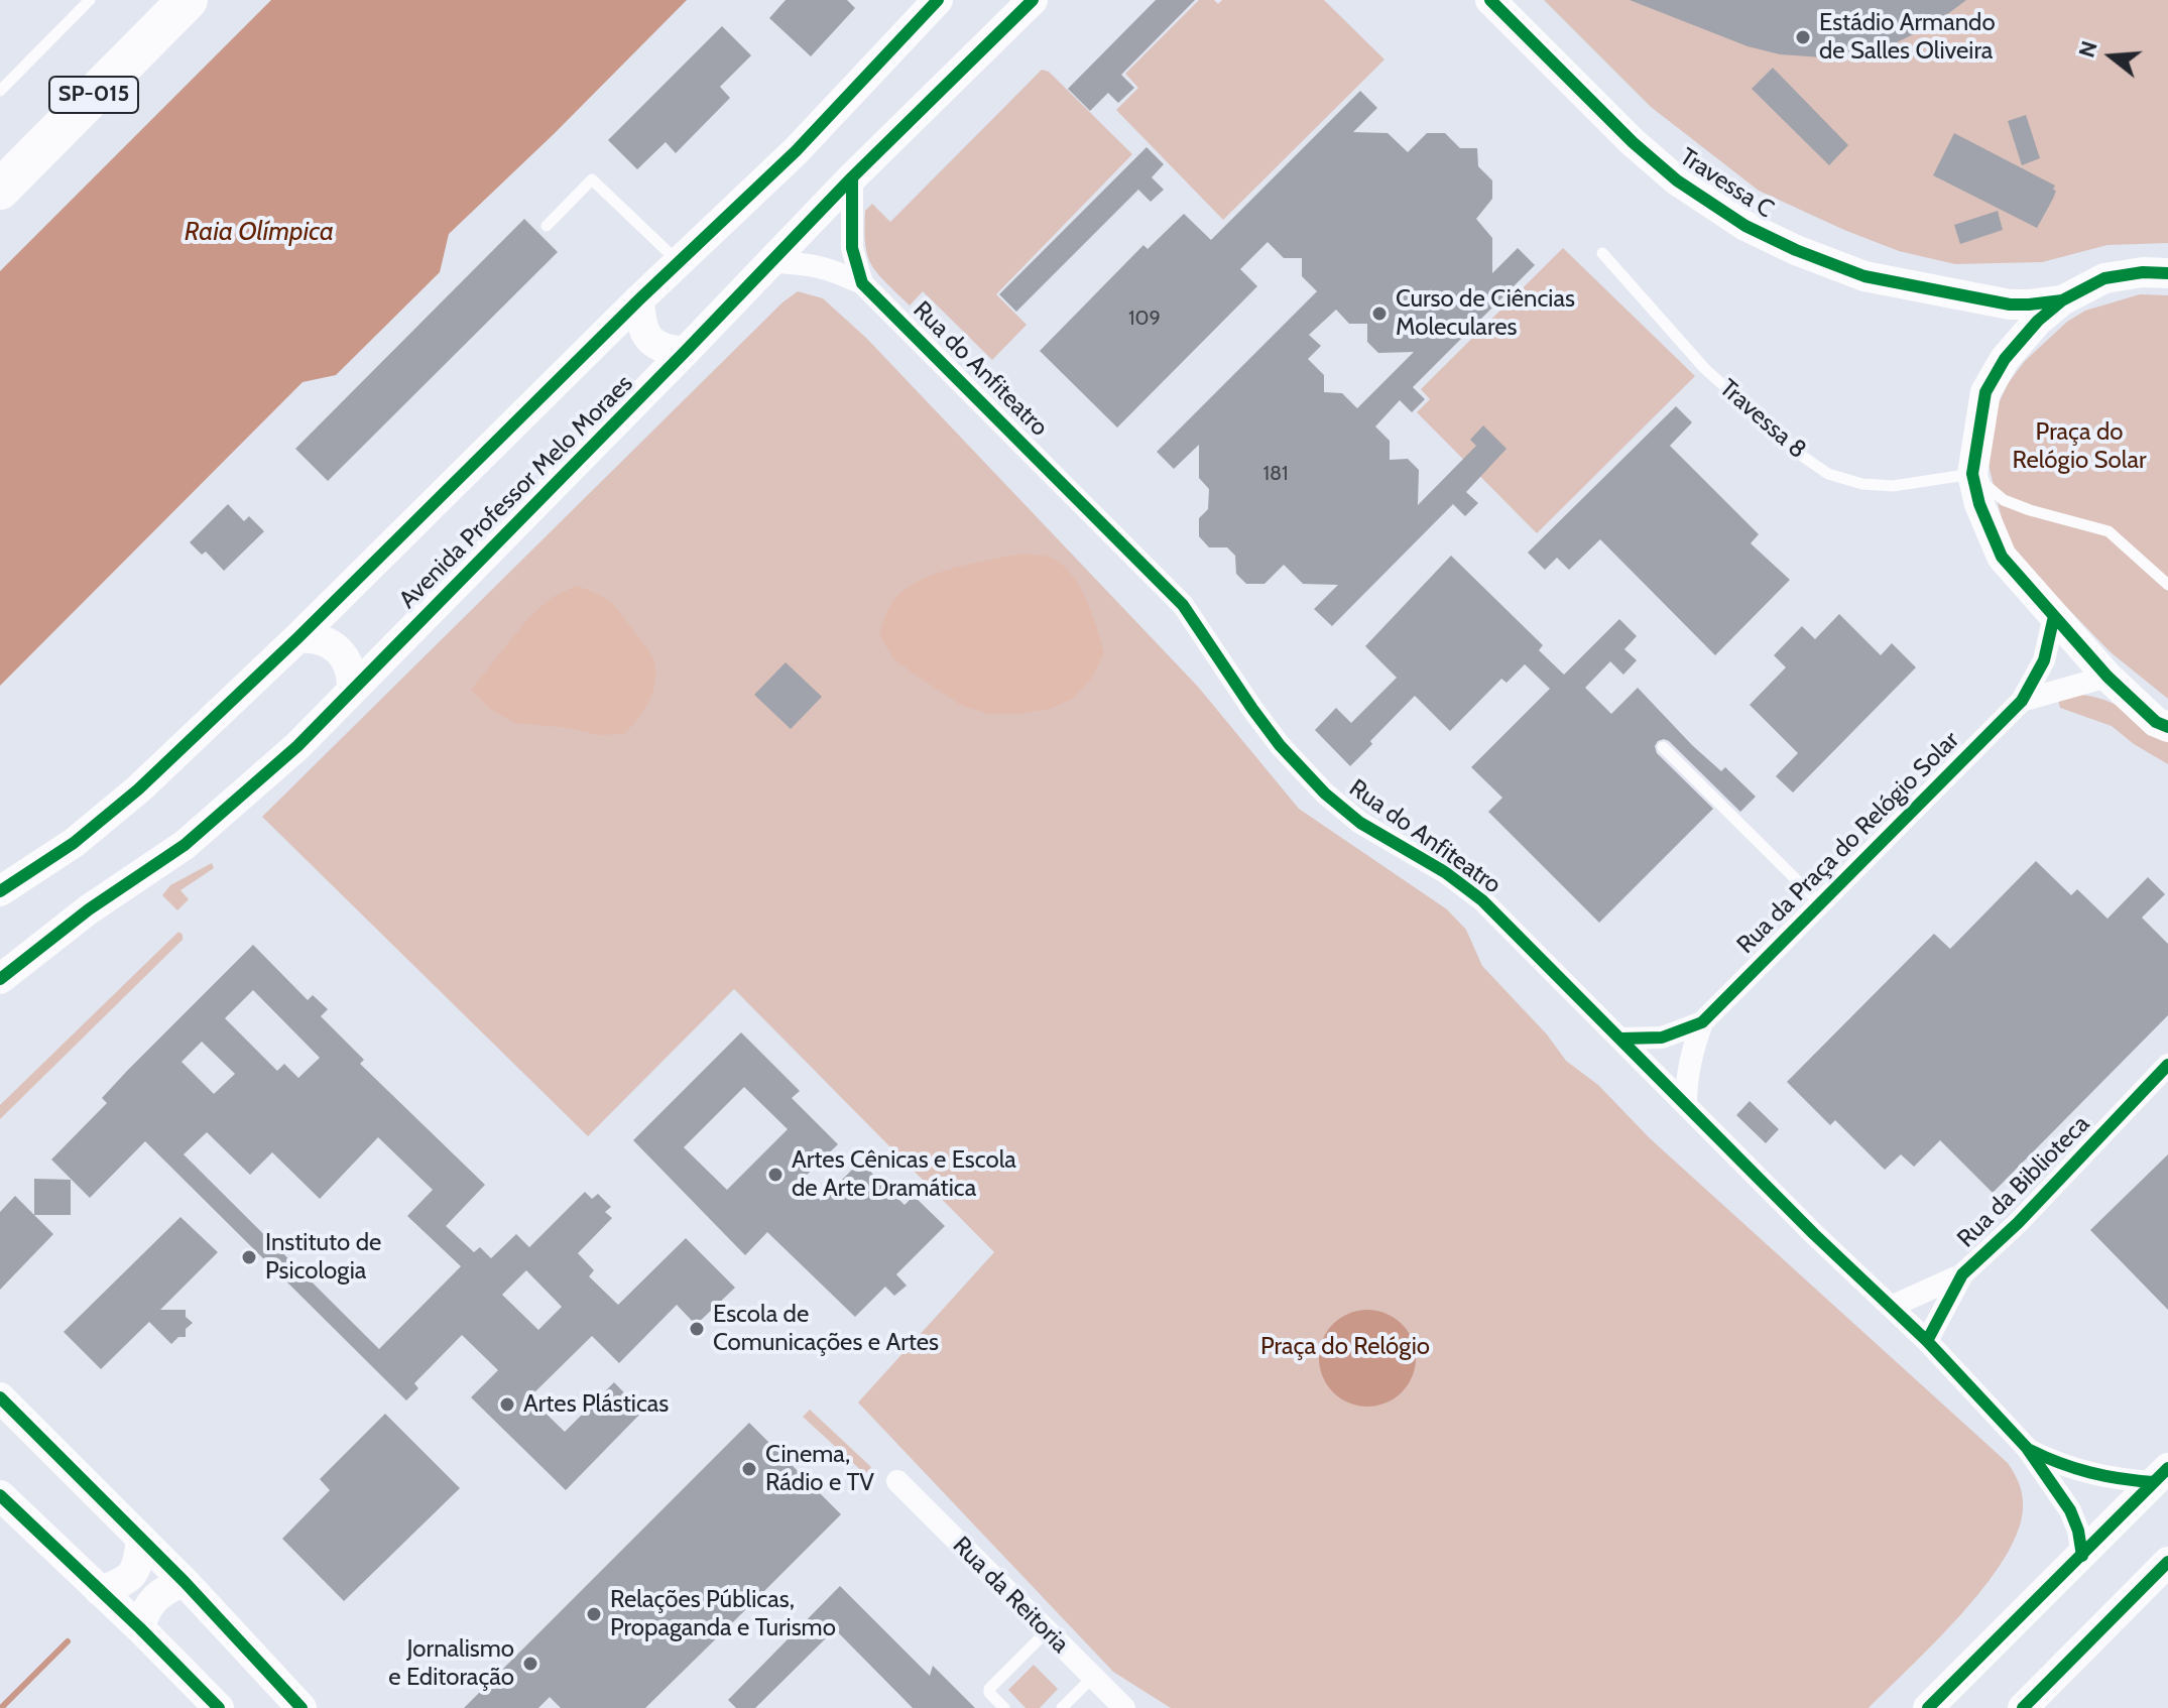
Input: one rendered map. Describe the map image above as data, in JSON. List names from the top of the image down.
{
  "streets": {
    "highway": ["SP-015"],
    "street": [
      "Travessa C",
      "Rua do Anfiteatro",
      "Avenida Professor Melo Moraes",
      "Rua da Praça do Relógio Solar",
      "Rua da Biblioteca",
      "Rua da Reitoria"
    ],
    "lane": ["Travessa 8"]
  },
  "crossings": [
    ["Rua do Anfiteatro", "Avenida Professor Melo Moraes"],
    ["Rua do Anfiteatro", "Rua da Praça do Relógio Solar"],
    ["Rua do Anfiteatro", "Rua da Biblioteca"]
  ],
  "water": ["Raia Olímpica"],
  "parks": ["Praça do Relógio Solar", "Praça do Relógio"],
  "places": [
    "Estádio Armando de Salles Oliveira",
    "Curso de Ciências Moleculares",
    "Artes Cênicas e Escola de Arte Dramática",
    "Instituto de Psicologia",
    "Escola de Comunicações e Artes",
    "Artes Plásticas",
    "Cinema, Rádio e TV",
    "Relações Públicas, Propaganda e Turismo",
    "Jornalismo e Editoração"
  ],
  "house_numbers": ["109", "181"],
  "north": "left"
}
